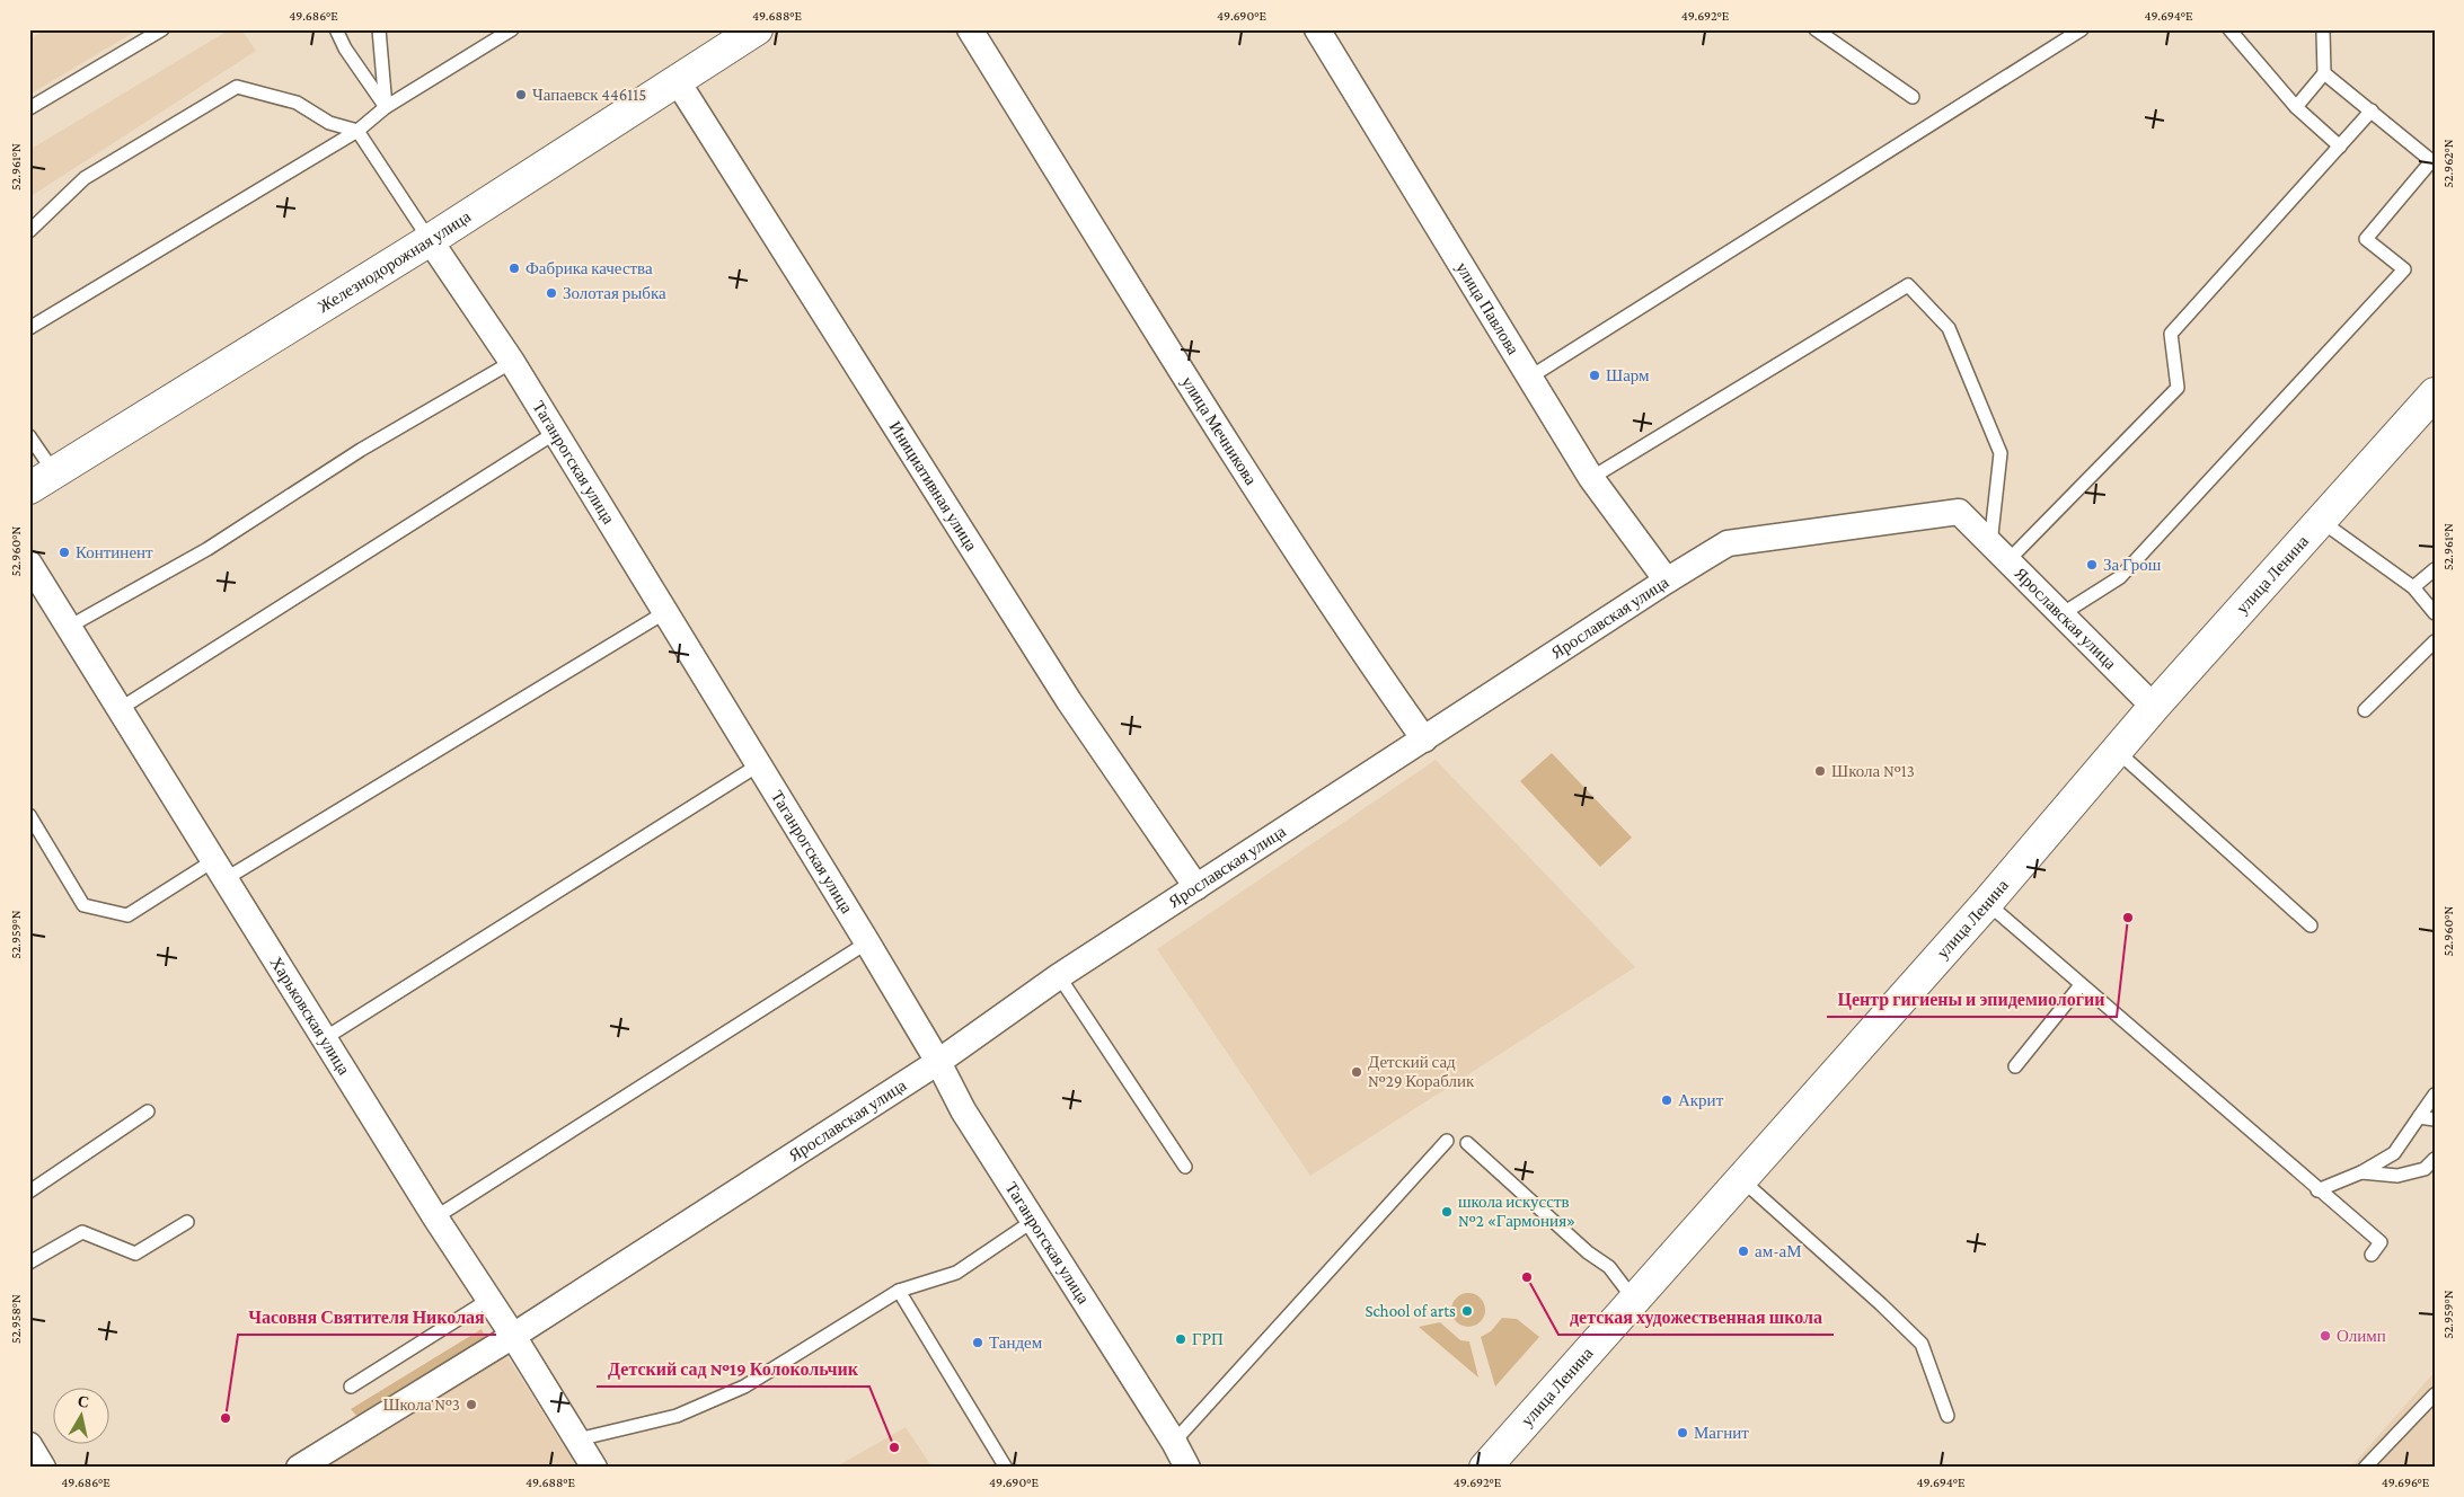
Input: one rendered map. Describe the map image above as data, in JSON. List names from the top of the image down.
{
  "streets": {
    "street": [
      "Железнодорожная улица",
      "улица Павлова",
      "улица Мечникова",
      "Таганрогская улица",
      "Инициативная улица",
      "улица Ленина",
      "Ярославская улица",
      "Харьковская улица"
    ]
  },
  "crossings": [
    ["Железнодорожная улица", "Таганрогская улица"],
    ["Железнодорожная улица", "Инициативная улица"],
    ["улица Павлова", "Ярославская улица"],
    ["улица Мечникова", "Ярославская улица"],
    ["Таганрогская улица", "Ярославская улица"],
    ["Инициативная улица", "Ярославская улица"],
    ["улица Ленина", "Ярославская улица"],
    ["Ярославская улица", "Харьковская улица"]
  ],
  "places": [
    "Чапаевск 446115",
    "Фабрика качества",
    "Золотая рыбка",
    "Шарм",
    "Континент",
    "За Грош",
    "Школа №13",
    "Центр гигиены и эпидемиологии",
    "Детский сад №29 Кораблик",
    "Акрит",
    "школа искусств №2 «Гармония»",
    "ам-аМ",
    "детская художественная школа",
    "School of arts",
    "Олимп",
    "ГРП",
    "Тандем",
    "Школа №3",
    "Часовня Святителя Николая",
    "Магнит",
    "Детский сад №19 Колокольчик"
  ],
  "north": "top",
  "coordinates": [
    "49.686°E",
    "49.688°E",
    "49.690°E",
    "49.692°E",
    "49.694°E",
    "52.962°N",
    "52.961°N",
    "52.960°N",
    "52.959°N",
    "52.958°N",
    "49.696°E"
  ]
}
